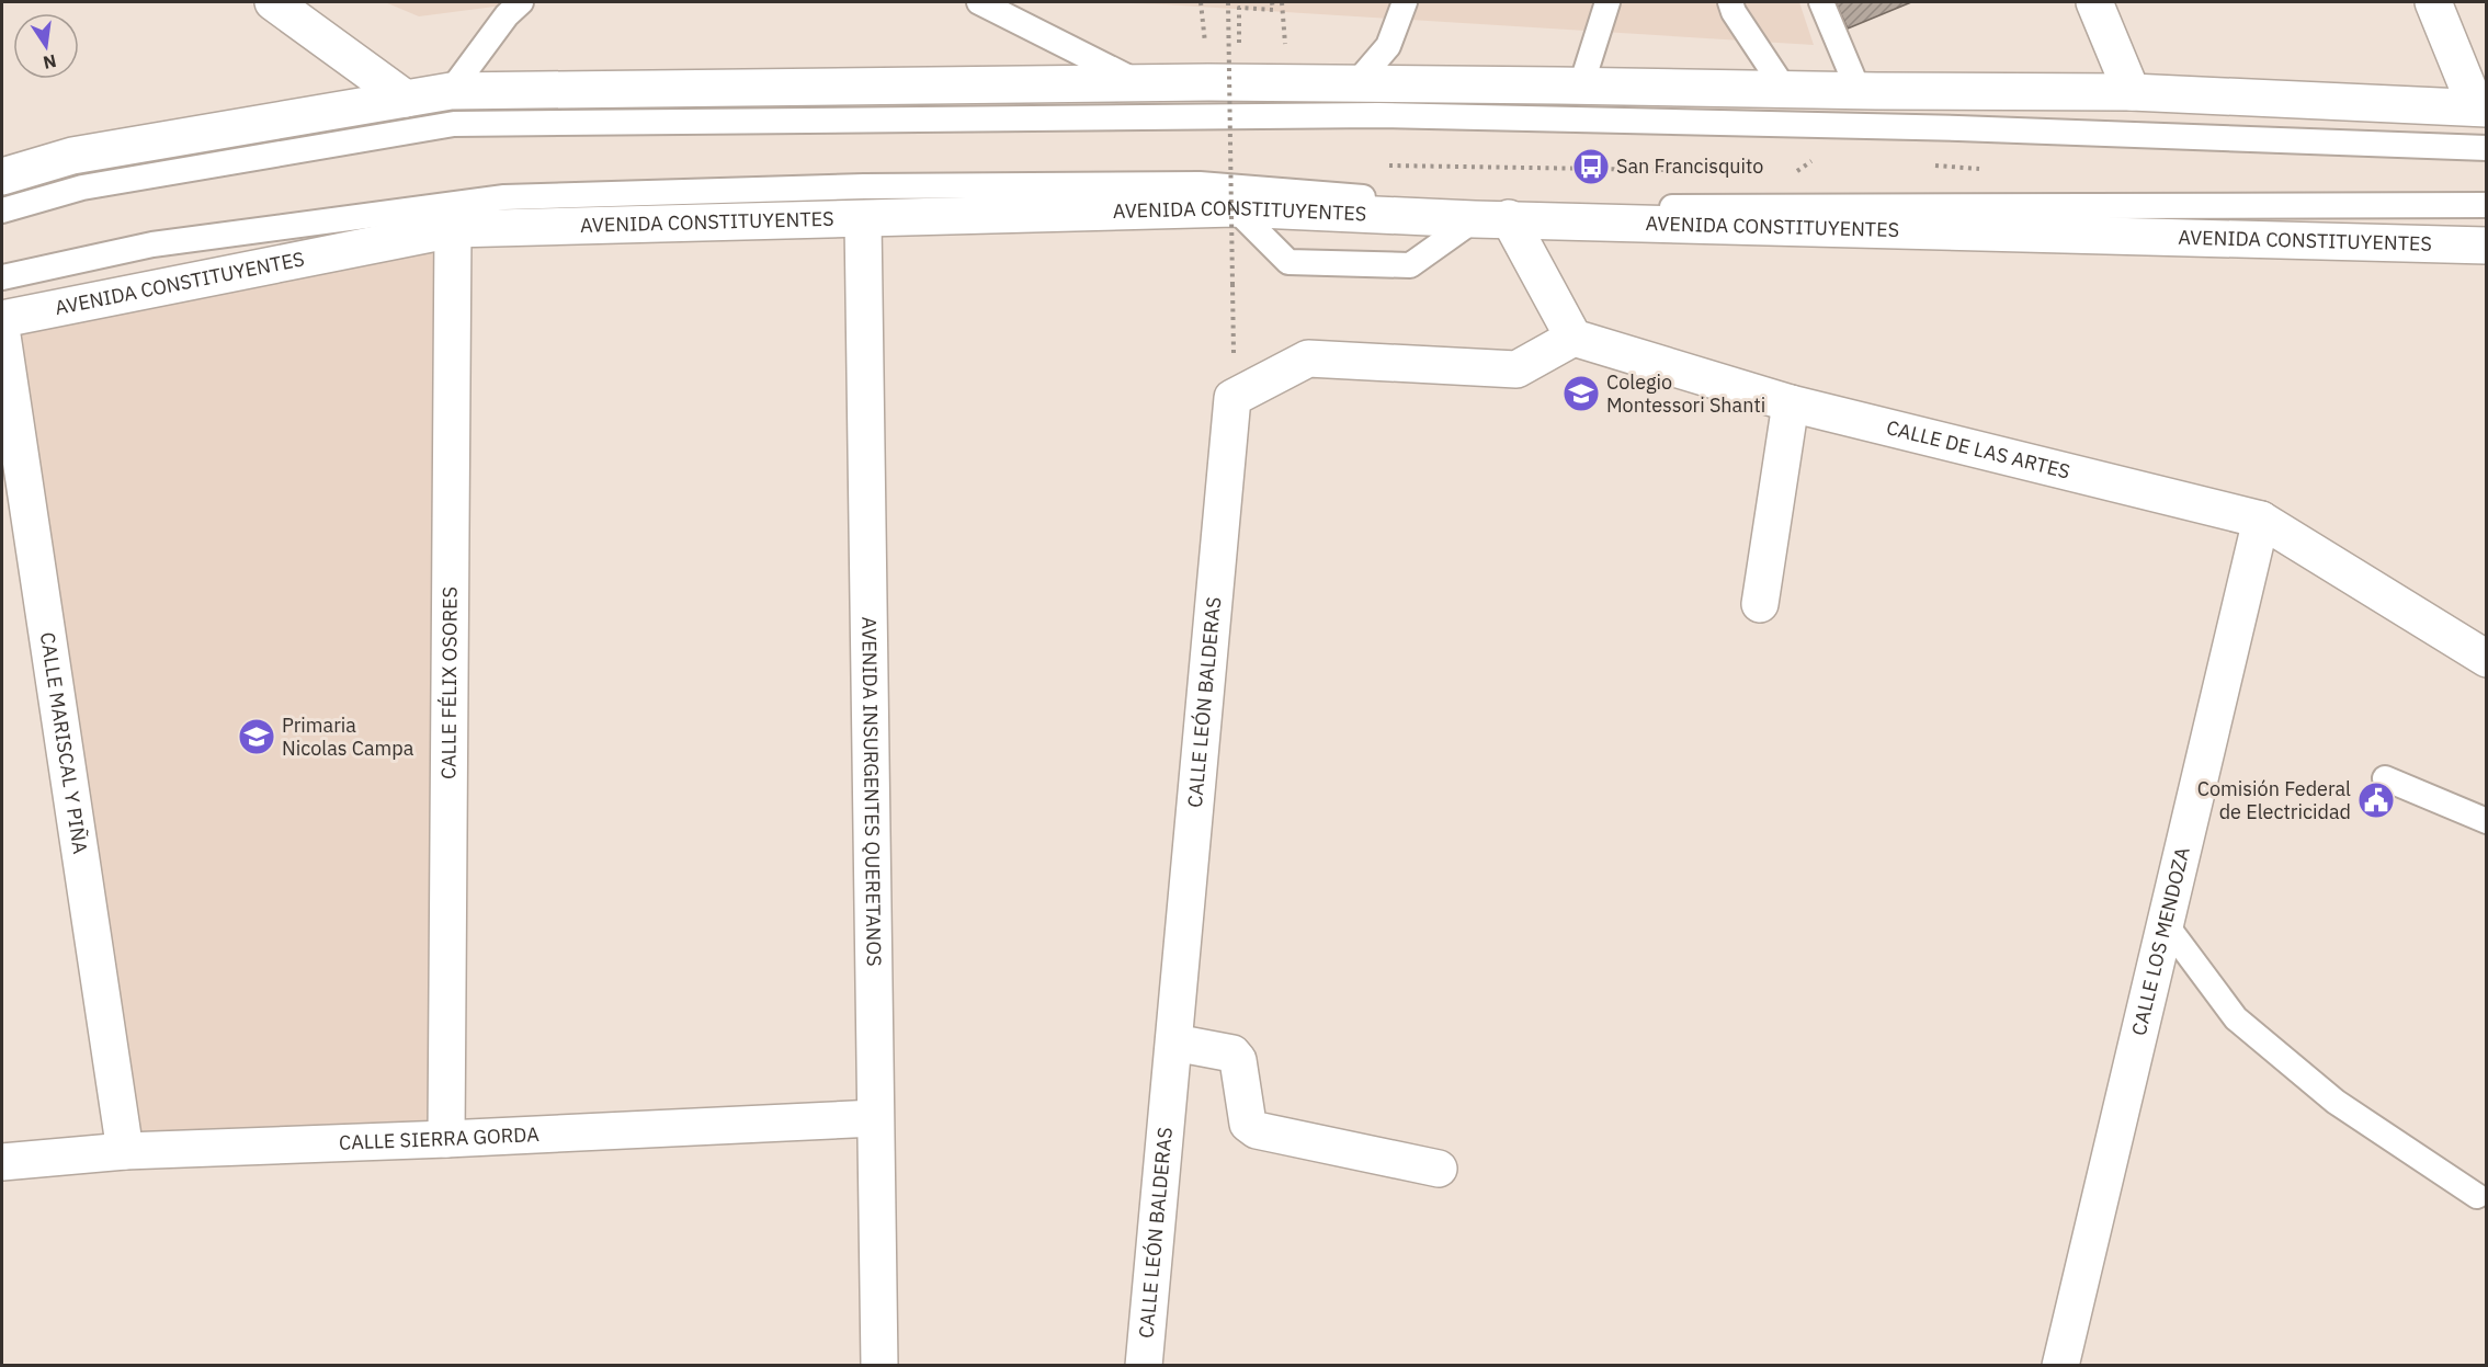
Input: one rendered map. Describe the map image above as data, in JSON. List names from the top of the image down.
{
  "streets": {
    "street": [
      "AVENIDA CONSTITUYENTES",
      "CALLE DE LAS ARTES",
      "CALLE FÉLIX OSORES",
      "CALLE LEÓN BALDERAS",
      "CALLE MARISCAL Y PIÑA",
      "AVENIDA INSURGENTES QUERETANOS",
      "CALLE LOS MENDOZA",
      "CALLE SIERRA GORDA"
    ]
  },
  "crossings": [
    ["AVENIDA CONSTITUYENTES", "CALLE FÉLIX OSORES"],
    ["AVENIDA CONSTITUYENTES", "AVENIDA INSURGENTES QUERETANOS"],
    ["CALLE DE LAS ARTES", "CALLE LEÓN BALDERAS"],
    ["CALLE DE LAS ARTES", "CALLE LOS MENDOZA"],
    ["CALLE FÉLIX OSORES", "CALLE SIERRA GORDA"],
    ["CALLE MARISCAL Y PIÑA", "CALLE SIERRA GORDA"],
    ["AVENIDA INSURGENTES QUERETANOS", "CALLE SIERRA GORDA"]
  ],
  "places": {
    "bus stop": ["San Francisquito"],
    "school or university": ["Colegio Montessori Shanti", "Primaria Nicolas Campa"],
    "public building": ["Comisión Federal de Electricidad"]
  },
  "north": "bottom"
}
